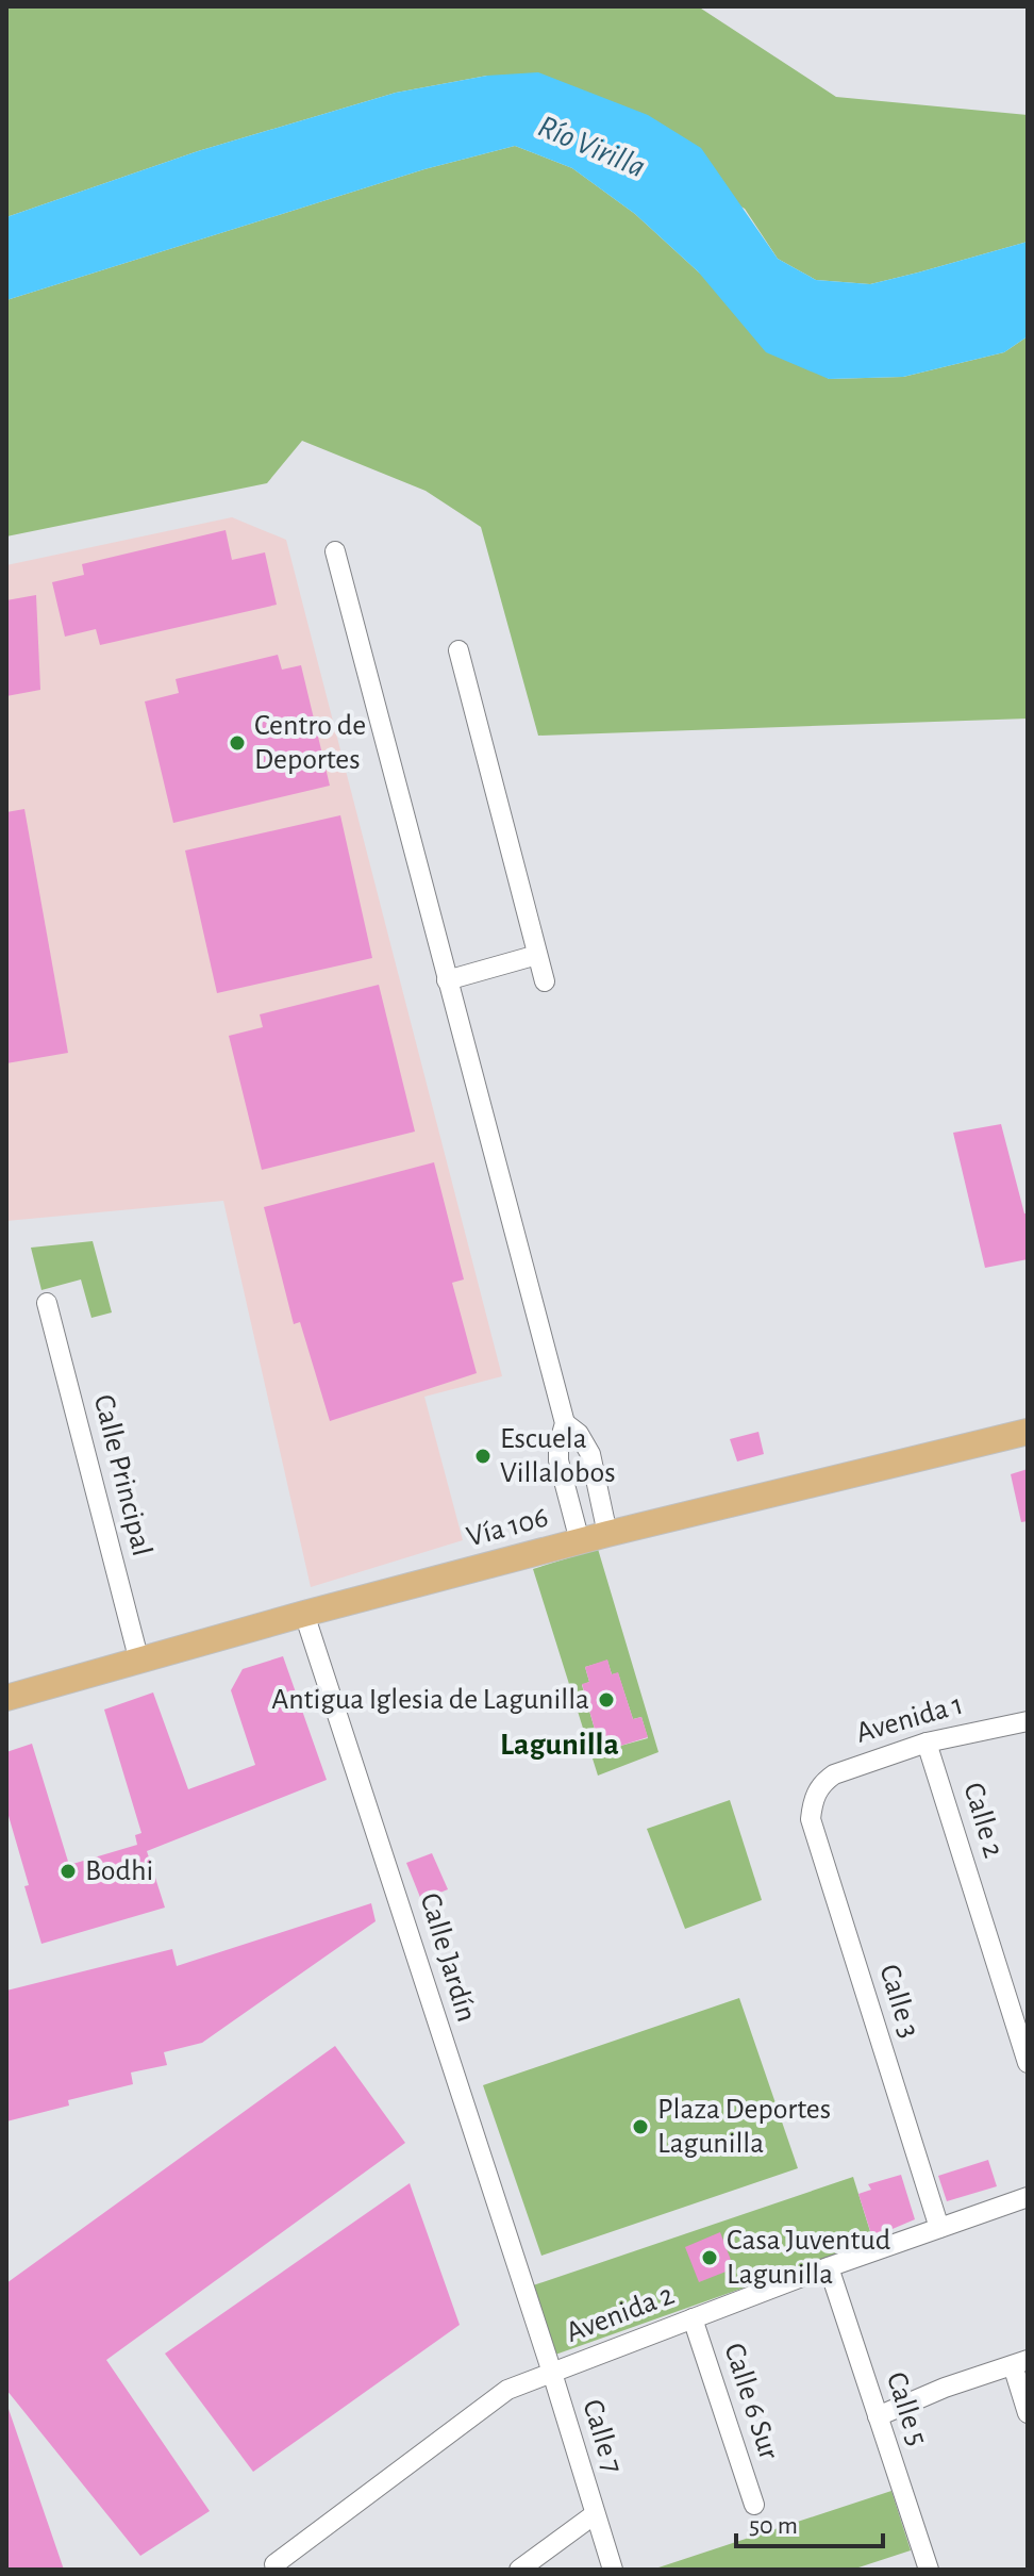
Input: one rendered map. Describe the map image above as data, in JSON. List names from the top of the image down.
{
  "streets": {
    "main road": ["Vía 106"],
    "street": [
      "Calle Principal",
      "Avenida 1",
      "Calle 2",
      "Calle Jardín",
      "Calle 3",
      "Avenida 2",
      "Calle 6 Sur",
      "Calle 5",
      "Calle 7"
    ]
  },
  "crossings": [
    ["Calle Principal", "Vía 106"],
    ["Vía 106", "Calle Jardín"],
    ["Avenida 1", "Calle 2"],
    ["Avenida 1", "Calle 3"],
    ["Calle Jardín", "Calle 7"],
    ["Calle 3", "Avenida 2"],
    ["Avenida 2", "Calle 6 Sur"],
    ["Avenida 2", "Calle 5"],
    ["Avenida 2", "Calle 7"]
  ],
  "districts": ["Lagunilla"],
  "water": ["Río Virilla"],
  "places": [
    "Centro de Deportes",
    "Escuela Villalobos",
    "Antigua Iglesia de Lagunilla",
    "Bodhi",
    "Plaza Deportes Lagunilla",
    "Casa Juventud Lagunilla"
  ],
  "scale_bar": "50 m"
}
